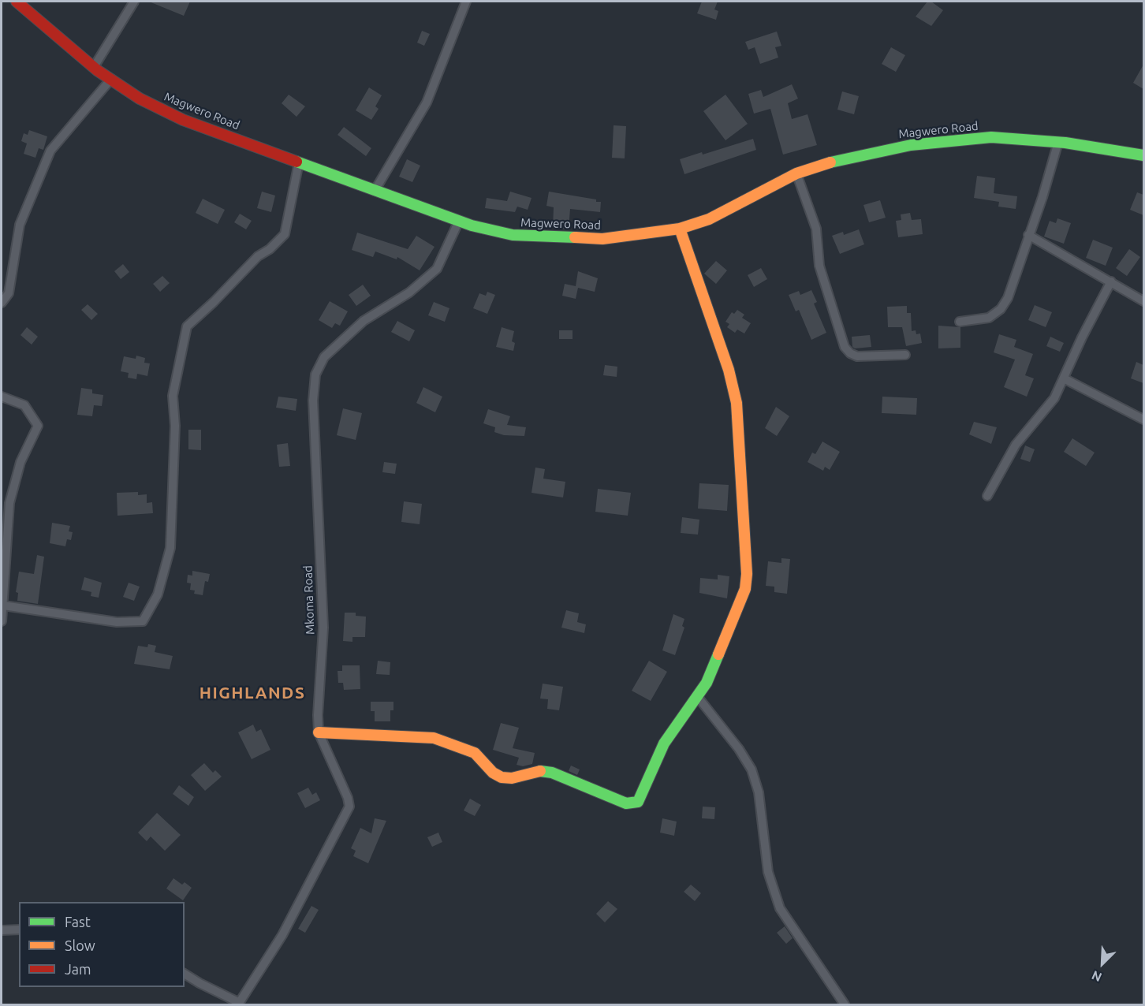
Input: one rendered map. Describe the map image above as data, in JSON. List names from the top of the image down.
{
  "streets": {
    "street": ["Magwero Road", "Mkoma Road"]
  },
  "crossings": [
    ["Magwero Road", "Mkoma Road"]
  ],
  "districts": ["HIGHLANDS"],
  "legend": ["Fast", "Slow", "Jam"],
  "north": "bottom left"
}
